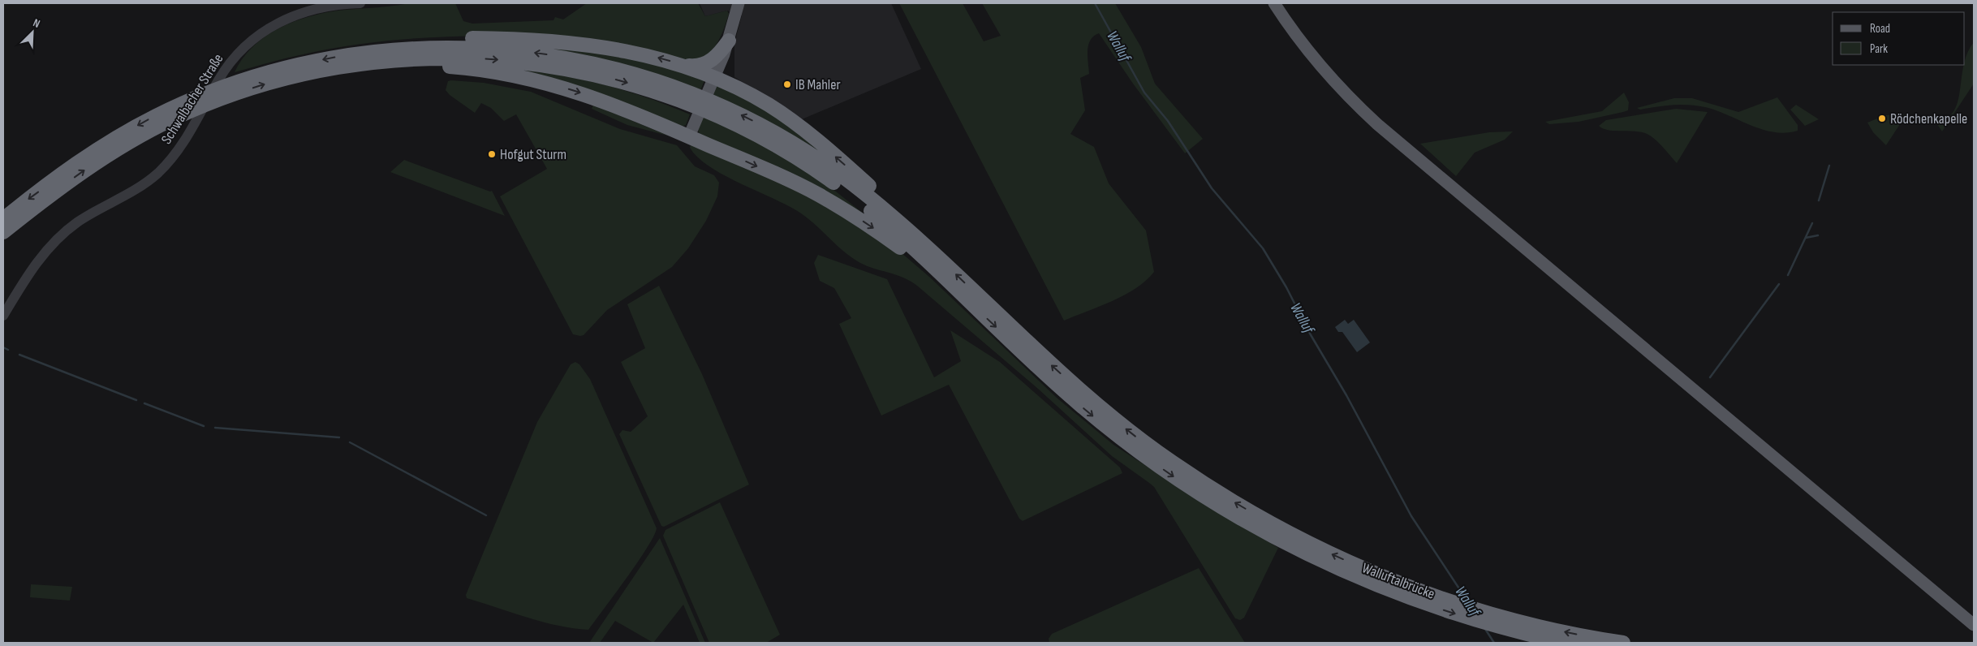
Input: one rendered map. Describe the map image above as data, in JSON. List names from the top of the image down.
{
  "streets": {
    "highway": ["Walluftalbrücke"],
    "street": ["Schwalbacher Straße"]
  },
  "water": ["Walluf"],
  "places": ["IB Mahler", "Rödchenkapelle", "Hofgut Sturm"],
  "legend": ["Road", "Park"],
  "north": "top right"
}
